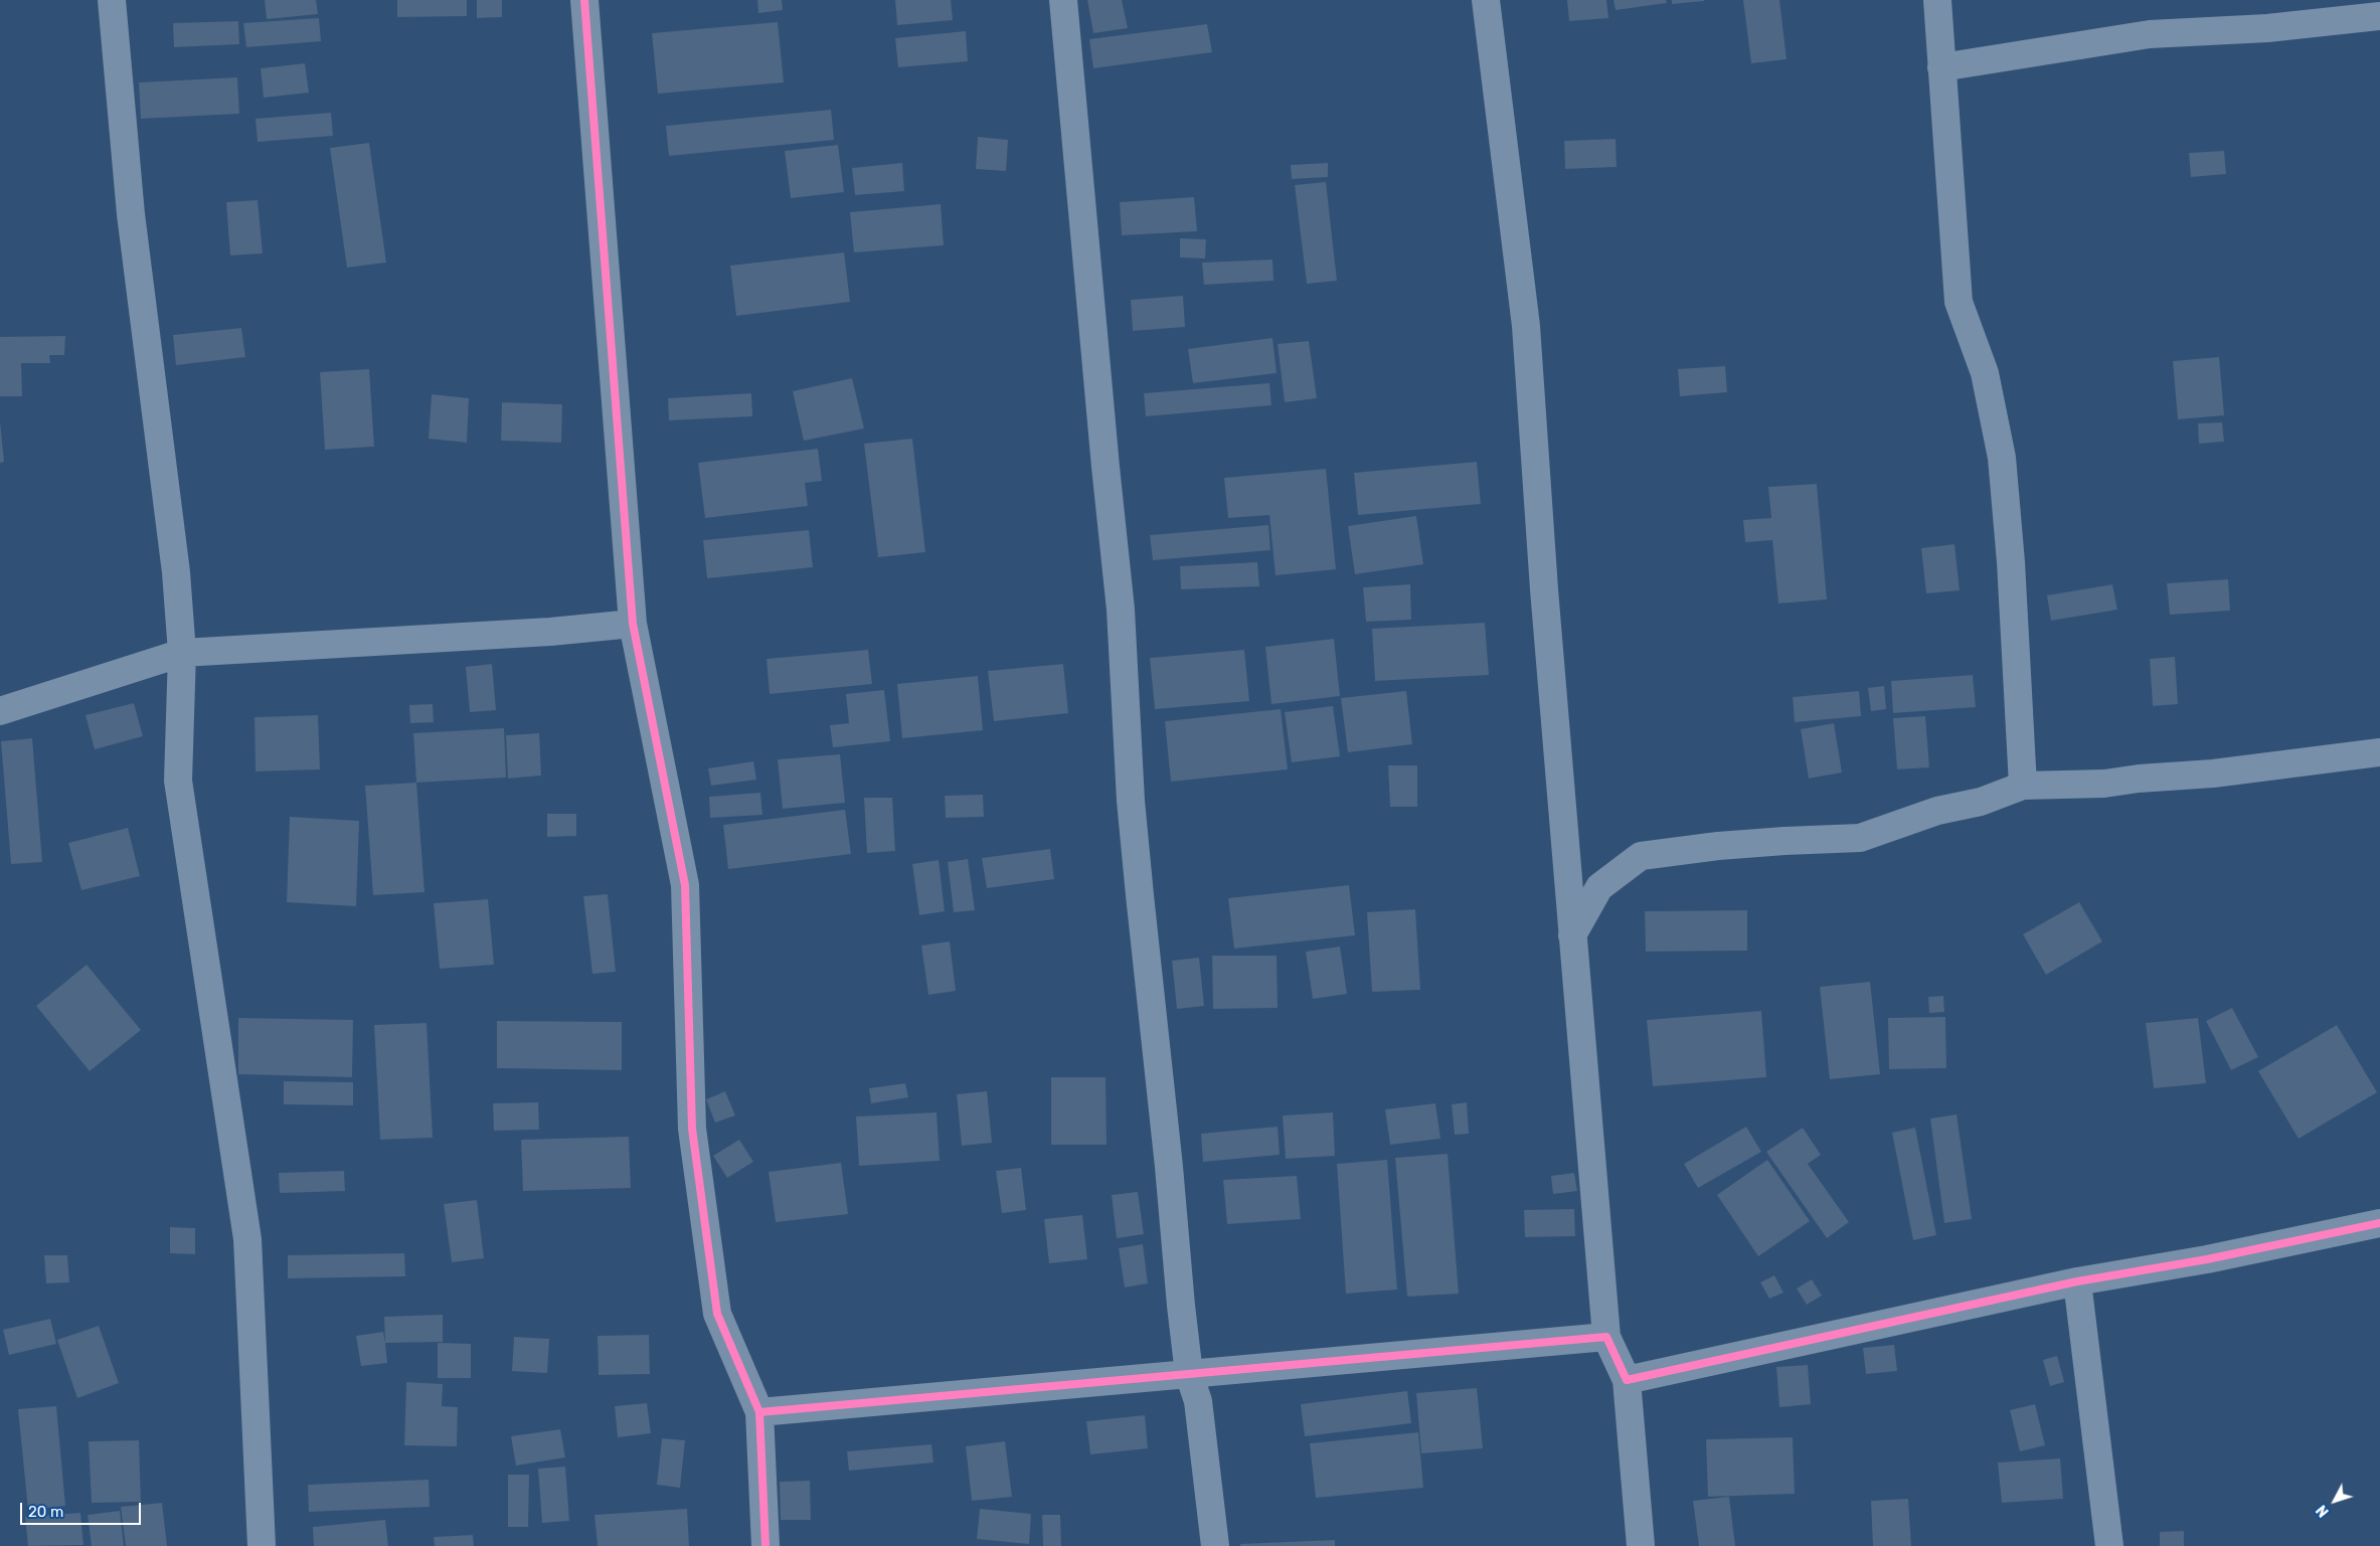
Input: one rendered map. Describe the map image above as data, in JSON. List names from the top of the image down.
{
  "scale_bar": "20 m",
  "north": "bottom left"
}
